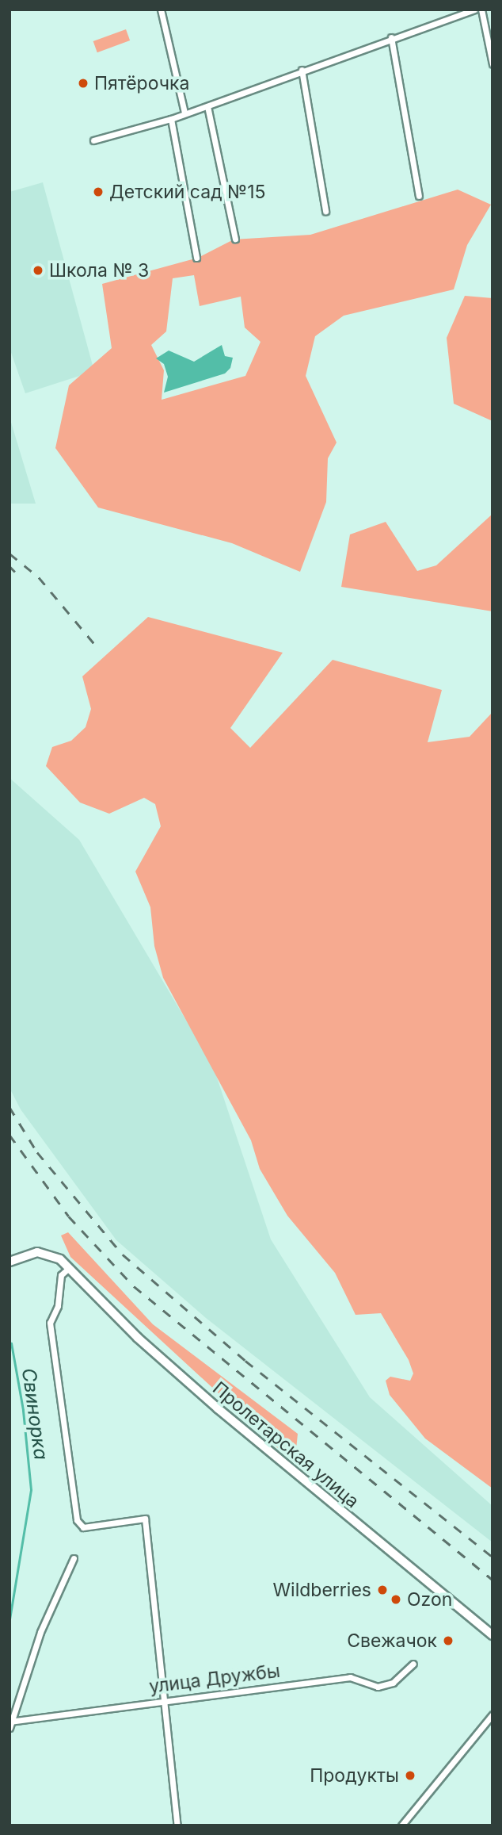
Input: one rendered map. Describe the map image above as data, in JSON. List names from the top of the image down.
{
  "streets": {
    "main road": ["Пролетарская улица"],
    "street": ["улица Дружбы"]
  },
  "water": ["Свинорка"],
  "places": [
    "Пятёрочка",
    "Детский сад №15",
    "Школа № 3",
    "Wildberries",
    "Ozon",
    "Свежачок",
    "Продукты"
  ]
}
